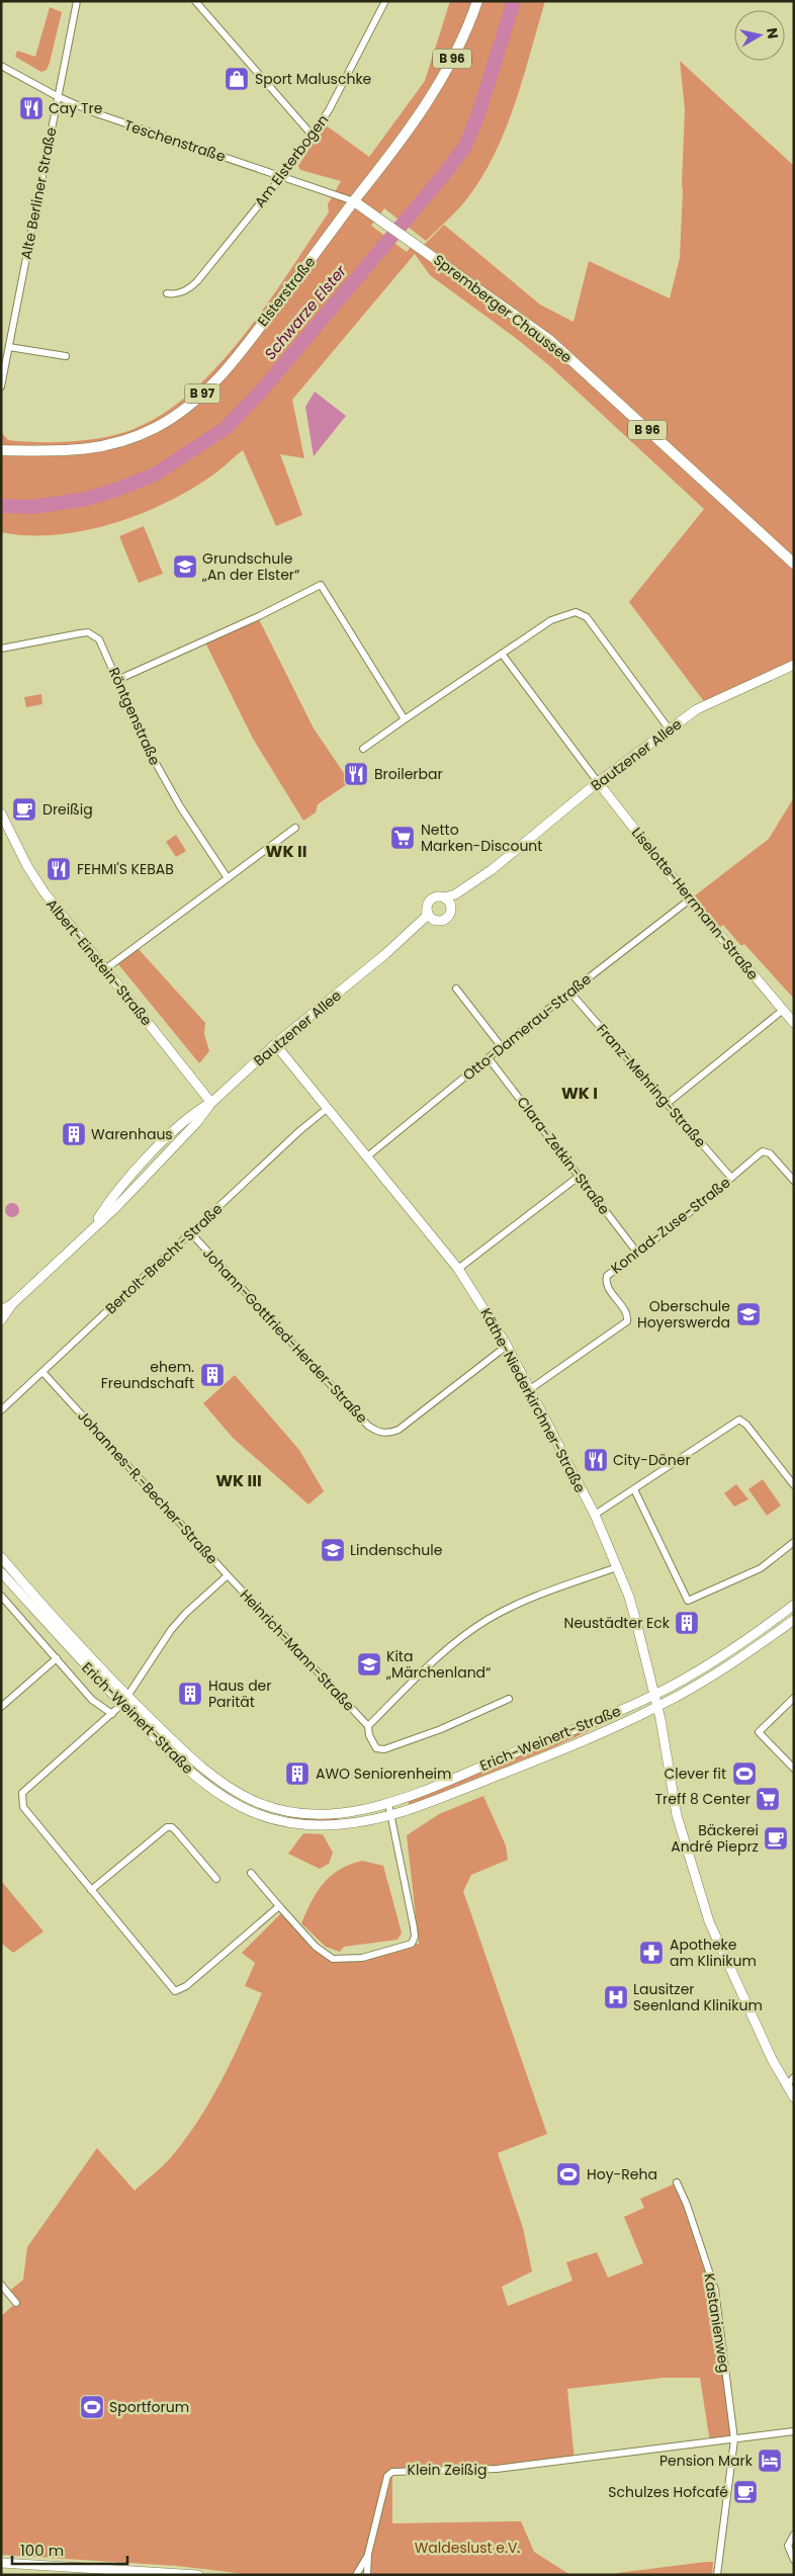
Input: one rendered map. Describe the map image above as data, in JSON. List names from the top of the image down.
{
  "streets": {
    "main road": [
      "B 96",
      "Elsterstraße",
      "Spremberger Chaussee",
      "B 97"
    ],
    "street": [
      "Teschenstraße",
      "Am Elsterbogen",
      "Alte Berliner Straße",
      "Röntgenstraße",
      "Bautzener Allee",
      "Liselotte-Herrmann-Straße",
      "Albert-Einstein-Straße",
      "Otto-Damerau-Straße",
      "Franz-Mehring-Straße",
      "Clara-Zetkin-Straße",
      "Konrad-Zuse-Straße",
      "Bertolt-Brecht-Straße",
      "Johann-Gottfried-Herder-Straße",
      "Käthe-Niederkirchner-Straße",
      "Johannes-R.-Becher-Straße",
      "Heinrich-Mann-Straße",
      "Erich-Weinert-Straße",
      "Kastanienweg",
      "Klein Zeißig"
    ]
  },
  "crossings": [
    ["Teschenstraße", "Am Elsterbogen"],
    ["Teschenstraße", "Alte Berliner Straße"],
    ["Teschenstraße", "Elsterstraße"],
    ["Teschenstraße", "Spremberger Chaussee"],
    ["Elsterstraße", "Spremberger Chaussee"],
    ["Bautzener Allee", "Liselotte-Herrmann-Straße"],
    ["Bautzener Allee", "Albert-Einstein-Straße"],
    ["Bautzener Allee", "Käthe-Niederkirchner-Straße"],
    ["Liselotte-Herrmann-Straße", "Otto-Damerau-Straße"],
    ["Otto-Damerau-Straße", "Franz-Mehring-Straße"],
    ["Otto-Damerau-Straße", "Clara-Zetkin-Straße"],
    ["Otto-Damerau-Straße", "Käthe-Niederkirchner-Straße"],
    ["Franz-Mehring-Straße", "Konrad-Zuse-Straße"],
    ["Clara-Zetkin-Straße", "Konrad-Zuse-Straße"],
    ["Konrad-Zuse-Straße", "Käthe-Niederkirchner-Straße"],
    ["Bertolt-Brecht-Straße", "Johann-Gottfried-Herder-Straße"],
    ["Bertolt-Brecht-Straße", "Käthe-Niederkirchner-Straße"],
    ["Bertolt-Brecht-Straße", "Johannes-R.-Becher-Straße"],
    ["Johann-Gottfried-Herder-Straße", "Käthe-Niederkirchner-Straße"],
    ["Käthe-Niederkirchner-Straße", "Erich-Weinert-Straße"],
    ["Johannes-R.-Becher-Straße", "Heinrich-Mann-Straße"],
    ["Johannes-R.-Becher-Straße", "Erich-Weinert-Straße"],
    ["Kastanienweg", "Klein Zeißig"]
  ],
  "districts": ["WK II", "WK I", "WK III"],
  "water": ["Schwarze Elster"],
  "parks": ["Waldeslust e.V."],
  "places": {
    "shop": ["Sport Maluschke"],
    "restaurant": [
      "Cay Tre",
      "Broilerbar",
      "FEHMI'S KEBAB",
      "City-Döner"
    ],
    "school or university": [
      "Grundschule „An der Elster“",
      "Oberschule Hoyerswerda",
      "Lindenschule",
      "Kita „Märchenland“"
    ],
    "cafe": ["Dreißig", "Bäckerei André Pieprz", "Schulzes Hofcafé"],
    "supermarket": ["Netto Marken-Discount", "Treff 8 Center"],
    "building": [
      "Warenhaus",
      "ehem. Freundschaft",
      "Neustädter Eck",
      "Haus der Parität",
      "AWO Seniorenheim"
    ],
    "sports": ["Clever fit", "Hoy-Reha", "Sportforum"],
    "pharmacy": ["Apotheke am Klinikum"],
    "hospital": ["Lausitzer Seenland Klinikum"],
    "hotel": ["Pension Mark"]
  },
  "scale_bar": "100 m",
  "north": "right"
}
